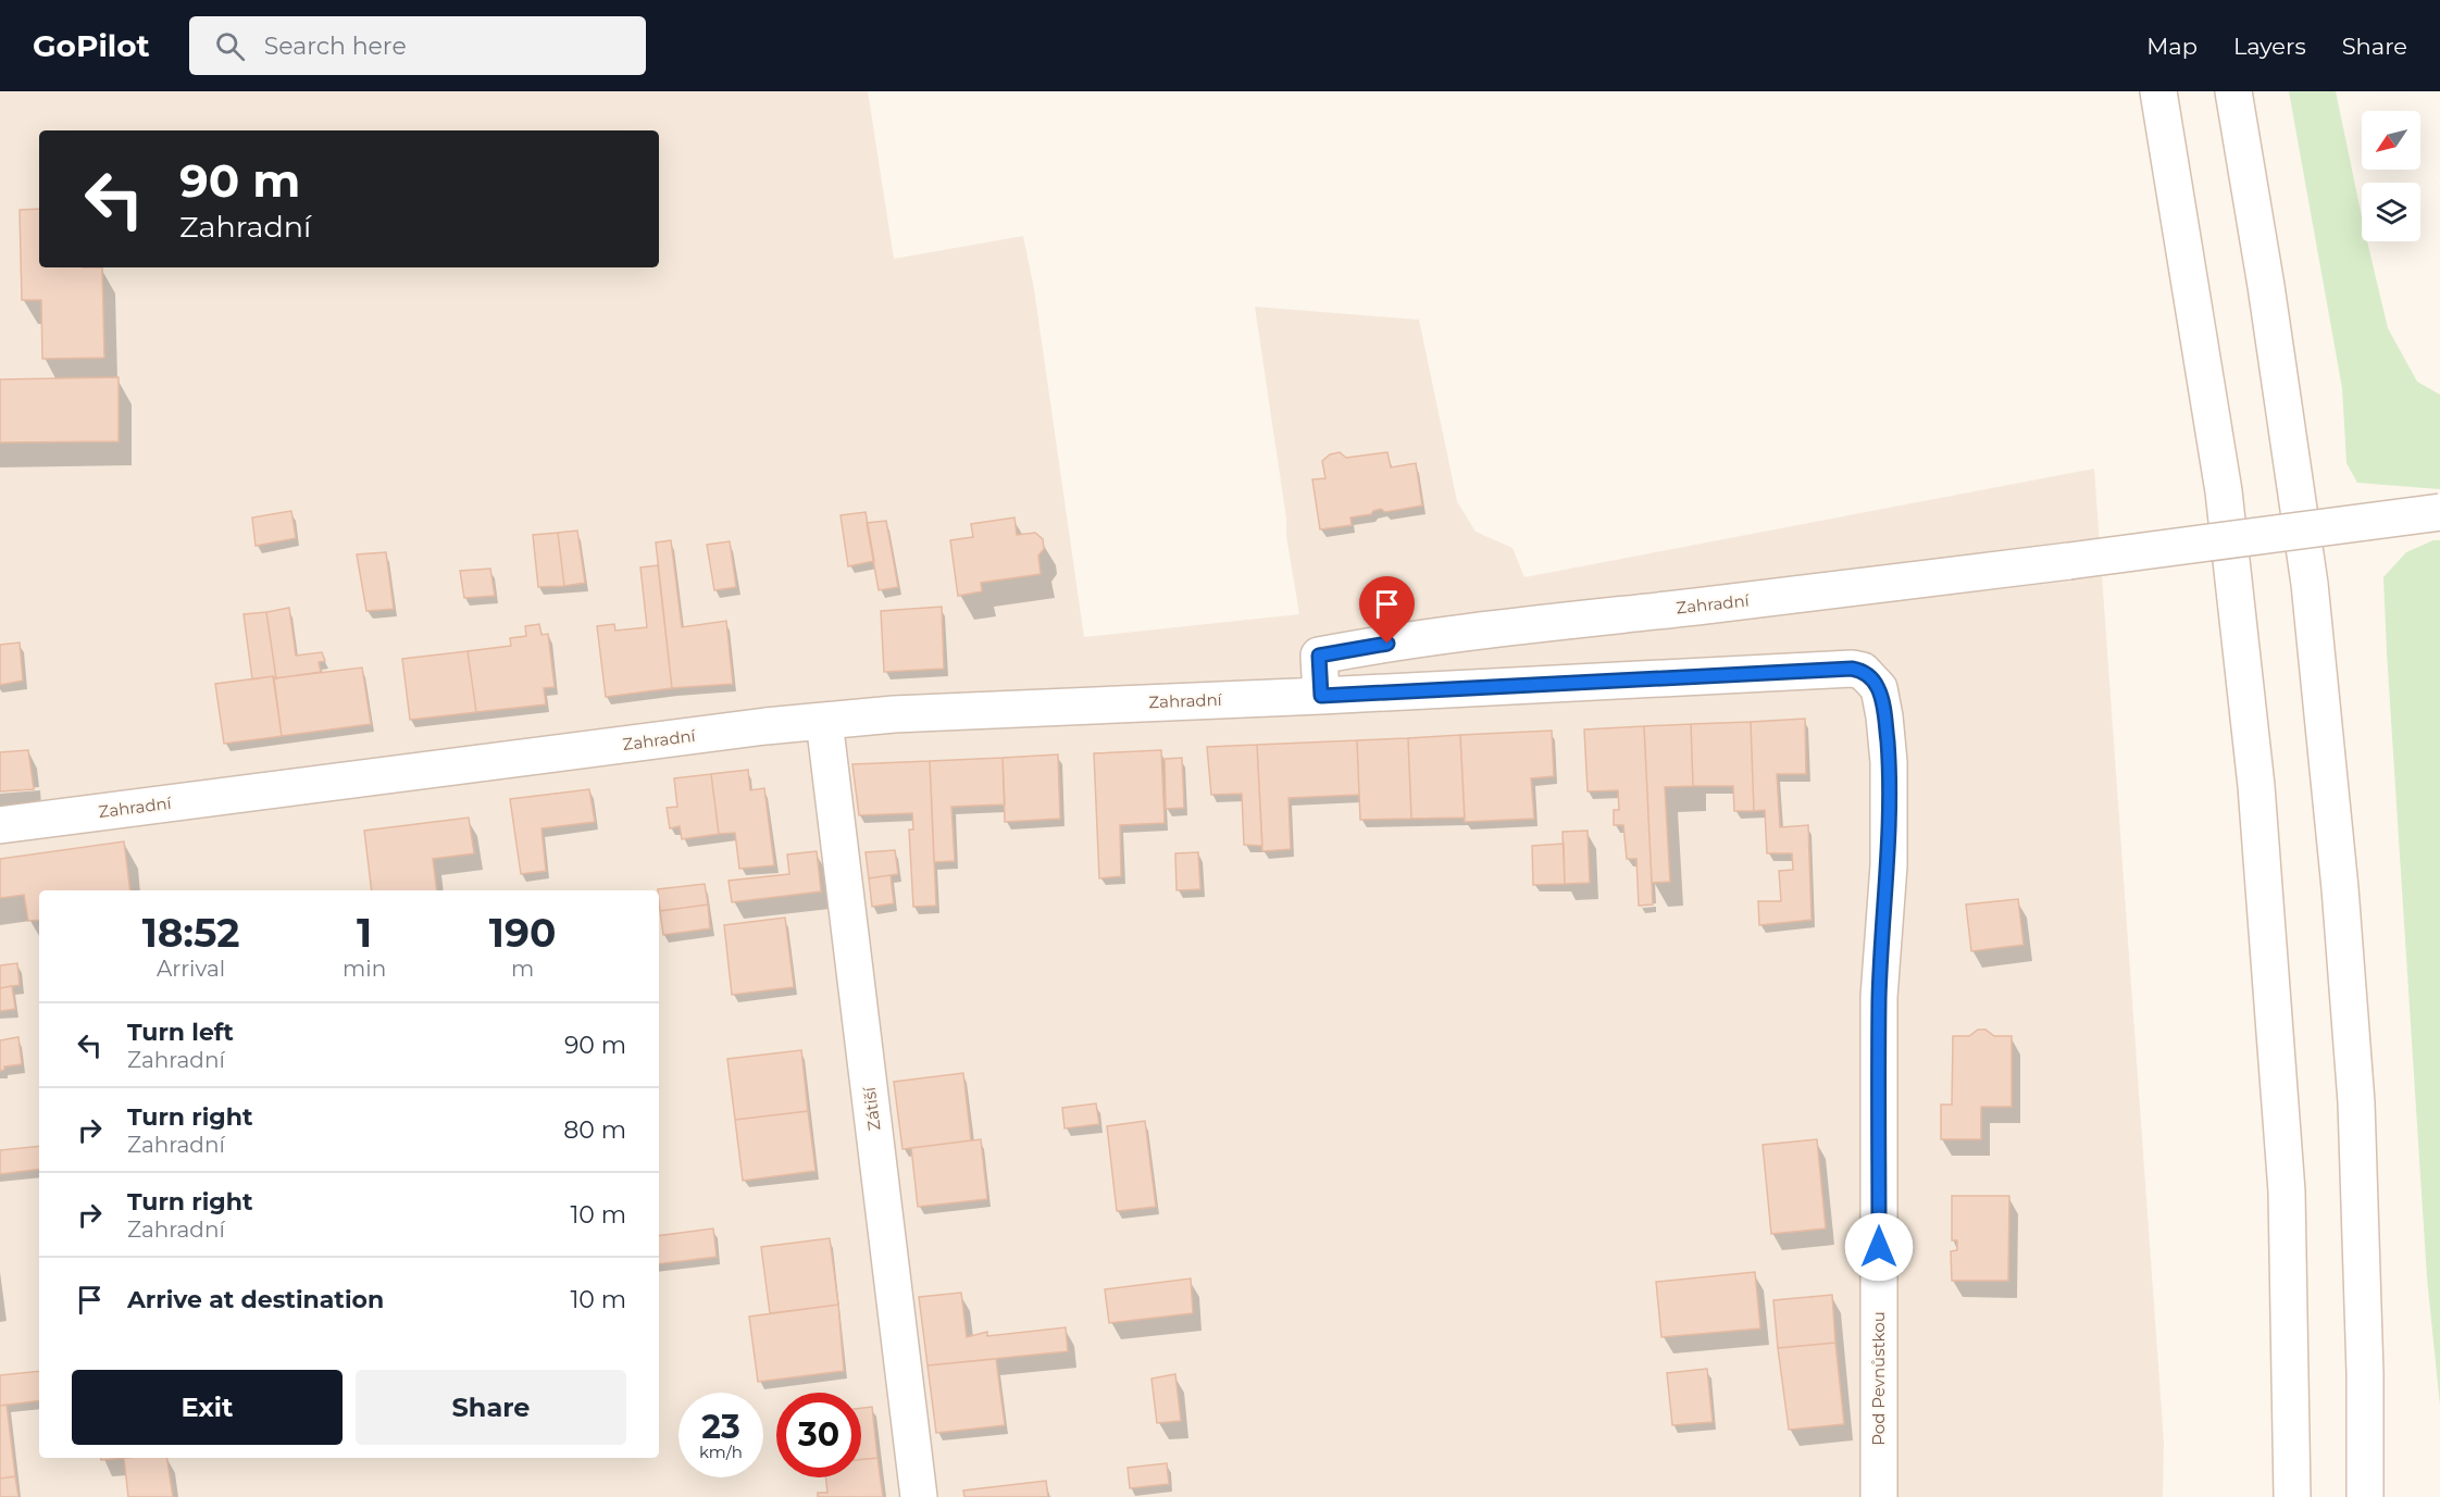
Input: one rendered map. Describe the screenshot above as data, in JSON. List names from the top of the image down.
{
  "streets": {
    "street": ["Zahradní", "Zátiší", "Pod Pevnůstkou"]
  },
  "crossings": [
    ["Zahradní", "Zátiší"],
    ["Zahradní", "Pod Pevnůstkou"]
  ],
  "north": "bottom left",
  "page": {
    "header": "GoPilot",
    "search": "Search here",
    "nav": ["Map", "Layers", "Share"],
    "turn": ["90 m", "Zahradní"],
    "eta": [
      "18:52",
      "Arrival",
      "1",
      "min",
      "190",
      "m"
    ],
    "list": [
      {
        "name": "Turn left",
        "note": "Zahradní",
        "value": "90 m"
      },
      {
        "name": "Turn right",
        "note": "Zahradní",
        "value": "80 m"
      },
      {
        "name": "Turn right",
        "note": "Zahradní",
        "value": "10 m"
      },
      {
        "name": "Arrive at destination",
        "value": "10 m"
      }
    ],
    "buttons": ["Exit", "Share"],
    "speed": "23 km/h",
    "limit": "30"
  }
}
